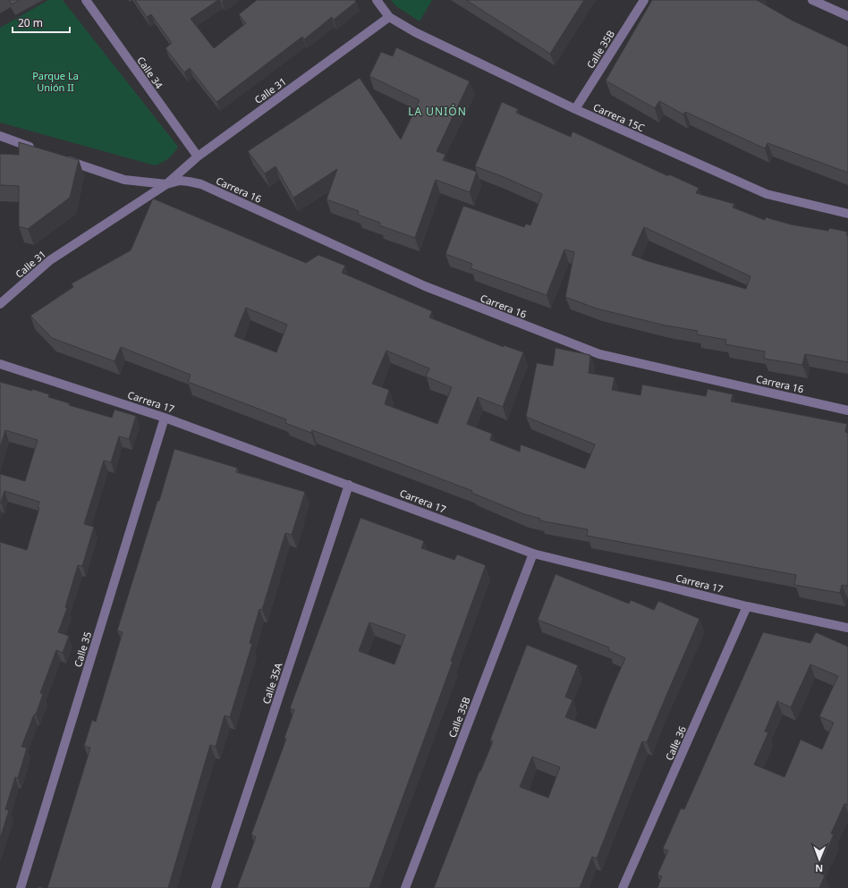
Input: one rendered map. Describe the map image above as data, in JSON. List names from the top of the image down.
{
  "streets": {
    "street": [
      "Calle 35B",
      "Calle 34",
      "Calle 31",
      "Carrera 15C",
      "Carrera 16",
      "Carrera 17",
      "Calle 35",
      "Calle 35A",
      "Calle 36"
    ]
  },
  "crossings": [
    ["Calle 35B", "Carrera 15C"],
    ["Calle 35B", "Carrera 17"],
    ["Calle 34", "Calle 31"],
    ["Calle 31", "Carrera 15C"],
    ["Calle 31", "Carrera 16"],
    ["Carrera 17", "Calle 35"],
    ["Carrera 17", "Calle 35A"],
    ["Carrera 17", "Calle 36"]
  ],
  "districts": ["LA UNIÓN"],
  "parks": ["Parque La Unión II"],
  "scale_bar": "20 m",
  "north": "bottom"
}
